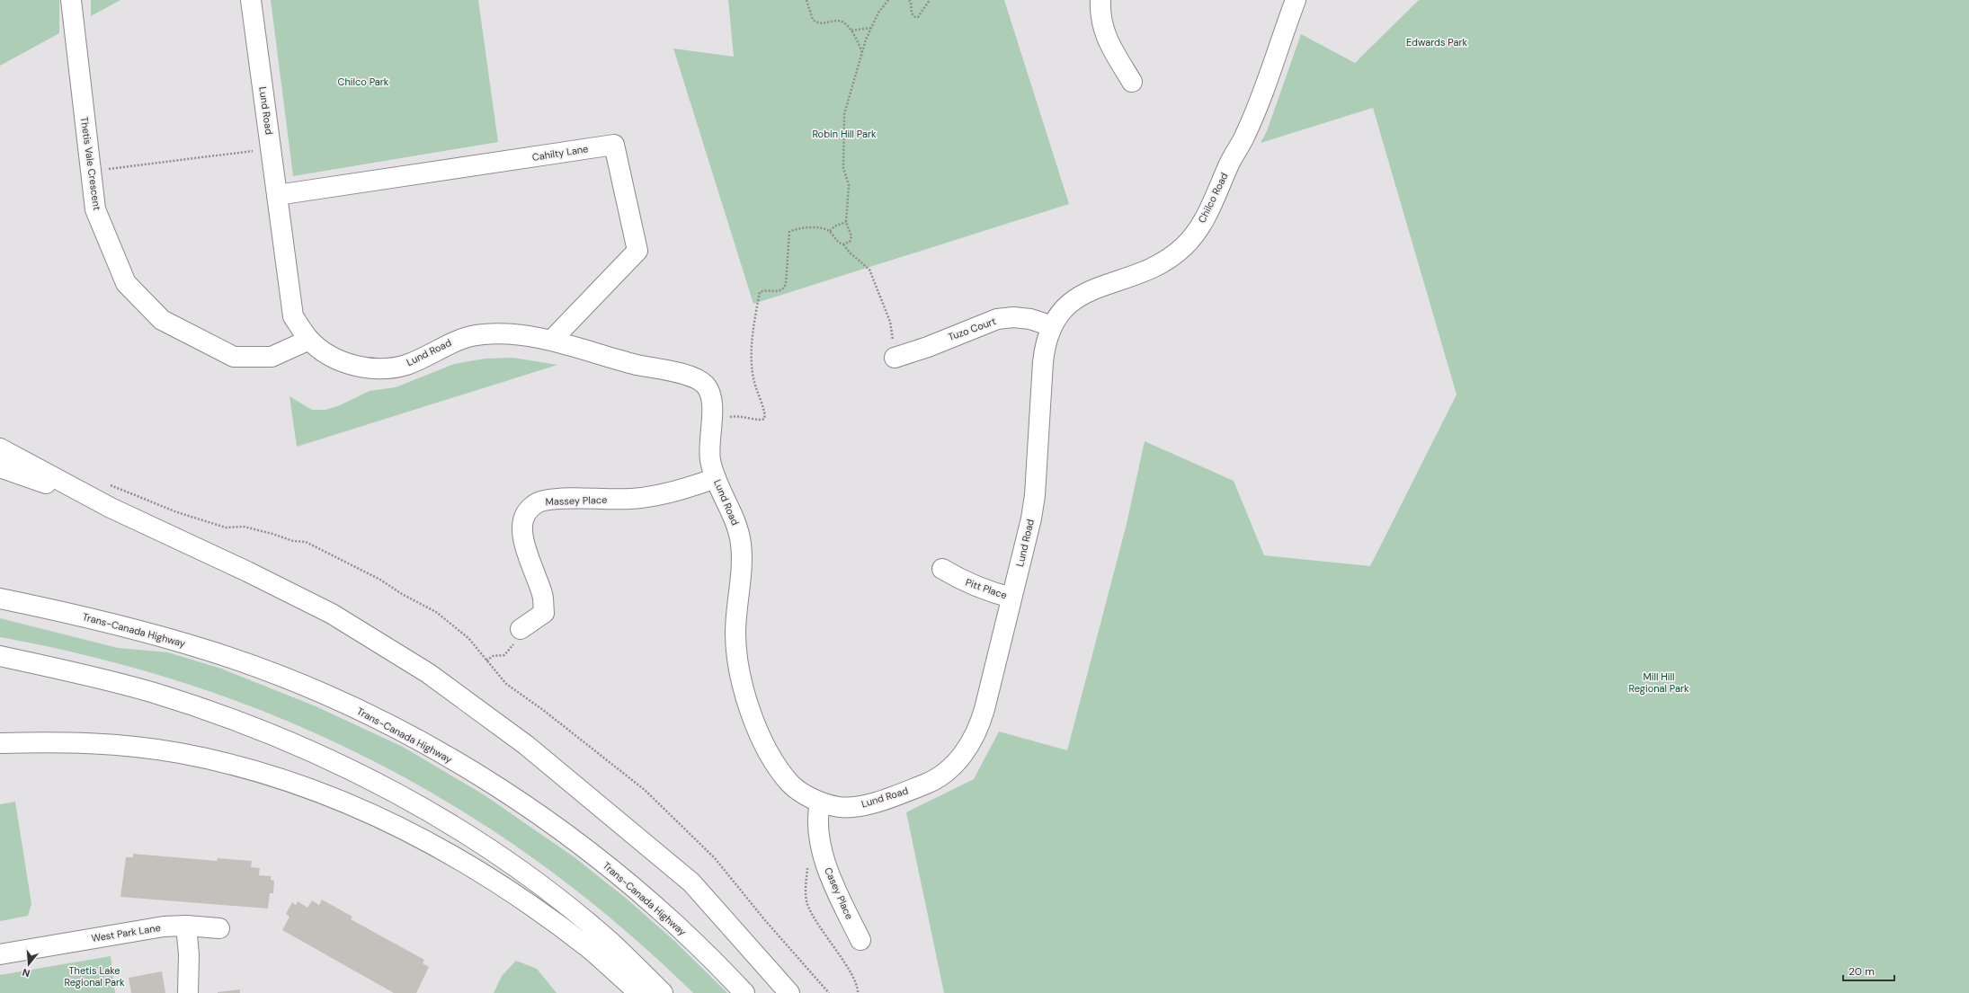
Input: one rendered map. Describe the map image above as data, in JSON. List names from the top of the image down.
{
  "streets": {
    "main road": [
      "Lund Road",
      "Cahilty Lane",
      "Thetis Vale Crescent",
      "Chilco Road",
      "Tuzo Court",
      "Massey Place",
      "Pitt Place",
      "Trans-Canada Highway",
      "Casey Place",
      "West Park Lane"
    ]
  },
  "crossings": [
    ["Lund Road", "Cahilty Lane"],
    ["Lund Road", "Thetis Vale Crescent"],
    ["Lund Road", "Chilco Road"],
    ["Lund Road", "Tuzo Court"],
    ["Lund Road", "Massey Place"],
    ["Lund Road", "Pitt Place"],
    ["Lund Road", "Casey Place"],
    ["Chilco Road", "Tuzo Court"]
  ],
  "parks": [
    "Edwards Park",
    "Chilco Park",
    "Robin Hill Park",
    "Mill Hill Regional Park",
    "Thetis Lake Regional Park"
  ],
  "scale_bar": "20 m",
  "north": "bottom"
}
